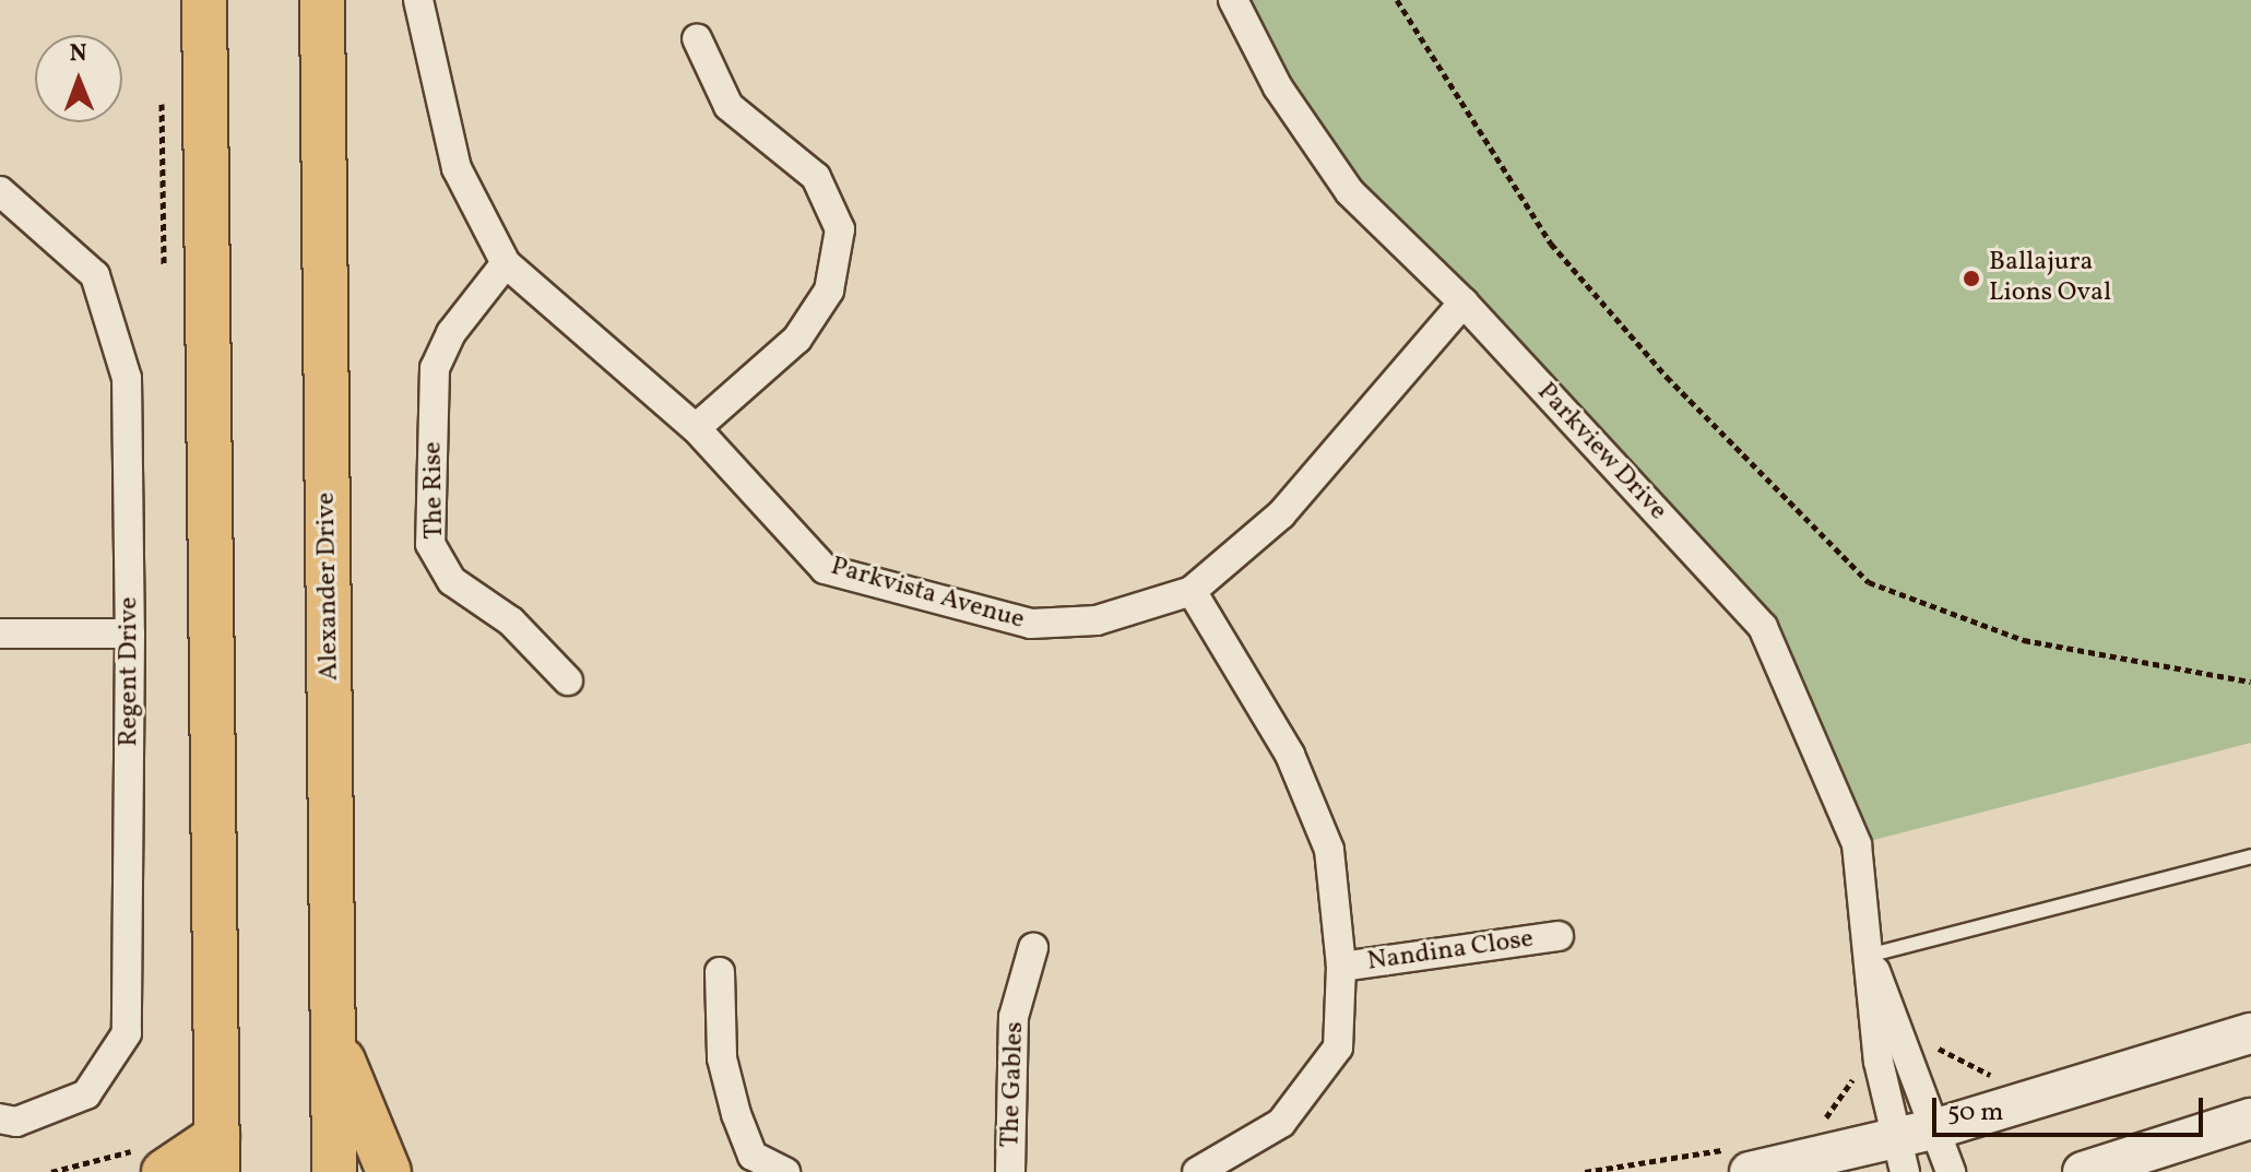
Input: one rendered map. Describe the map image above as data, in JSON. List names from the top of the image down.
{
  "streets": {
    "main road": ["Alexander Drive"],
    "street": [
      "Parkview Drive",
      "The Rise",
      "Parkvista Avenue",
      "Regent Drive",
      "Nandina Close",
      "The Gables"
    ]
  },
  "crossings": [
    ["Parkview Drive", "Parkvista Avenue"],
    ["The Rise", "Parkvista Avenue"]
  ],
  "places": ["Ballajura Lions Oval"],
  "scale_bar": "50 m",
  "north": "top"
}
